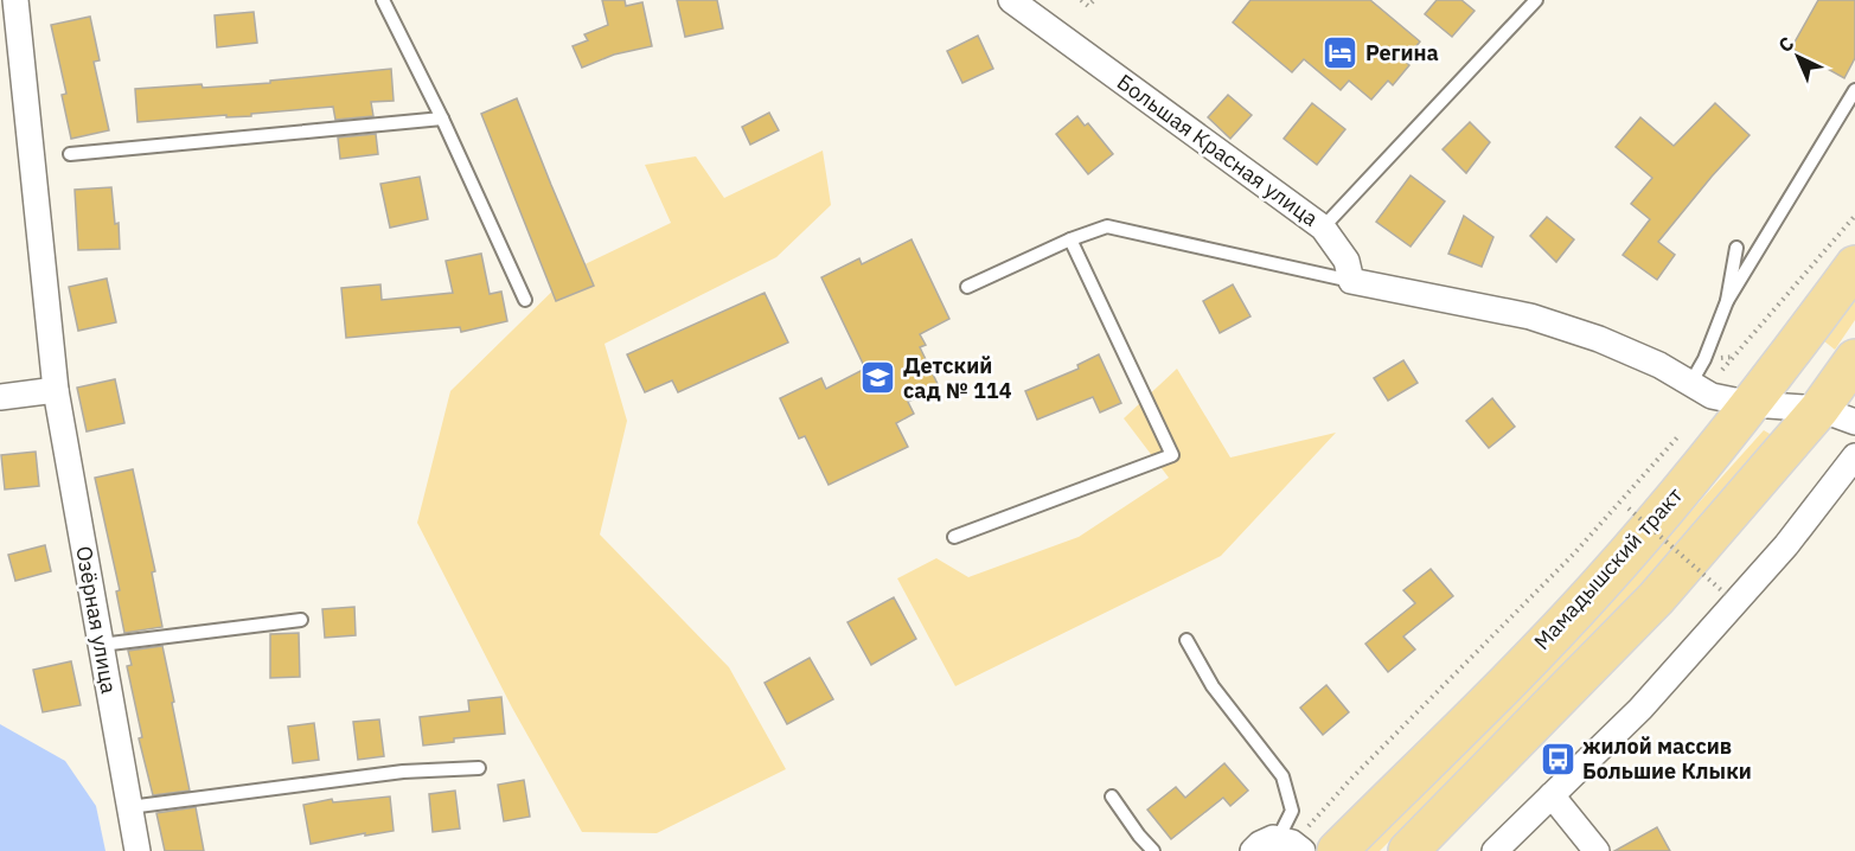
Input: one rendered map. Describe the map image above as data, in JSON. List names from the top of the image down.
{
  "streets": {
    "main road": ["Мамадышский тракт"],
    "street": ["Большая Красная улица", "Озёрная улица"]
  },
  "places": {
    "hotel": ["Регина"],
    "school or university": ["Детский сад № 114"],
    "bus stop": ["жилой массив Большие Клыки"]
  },
  "north": "top left"
}
